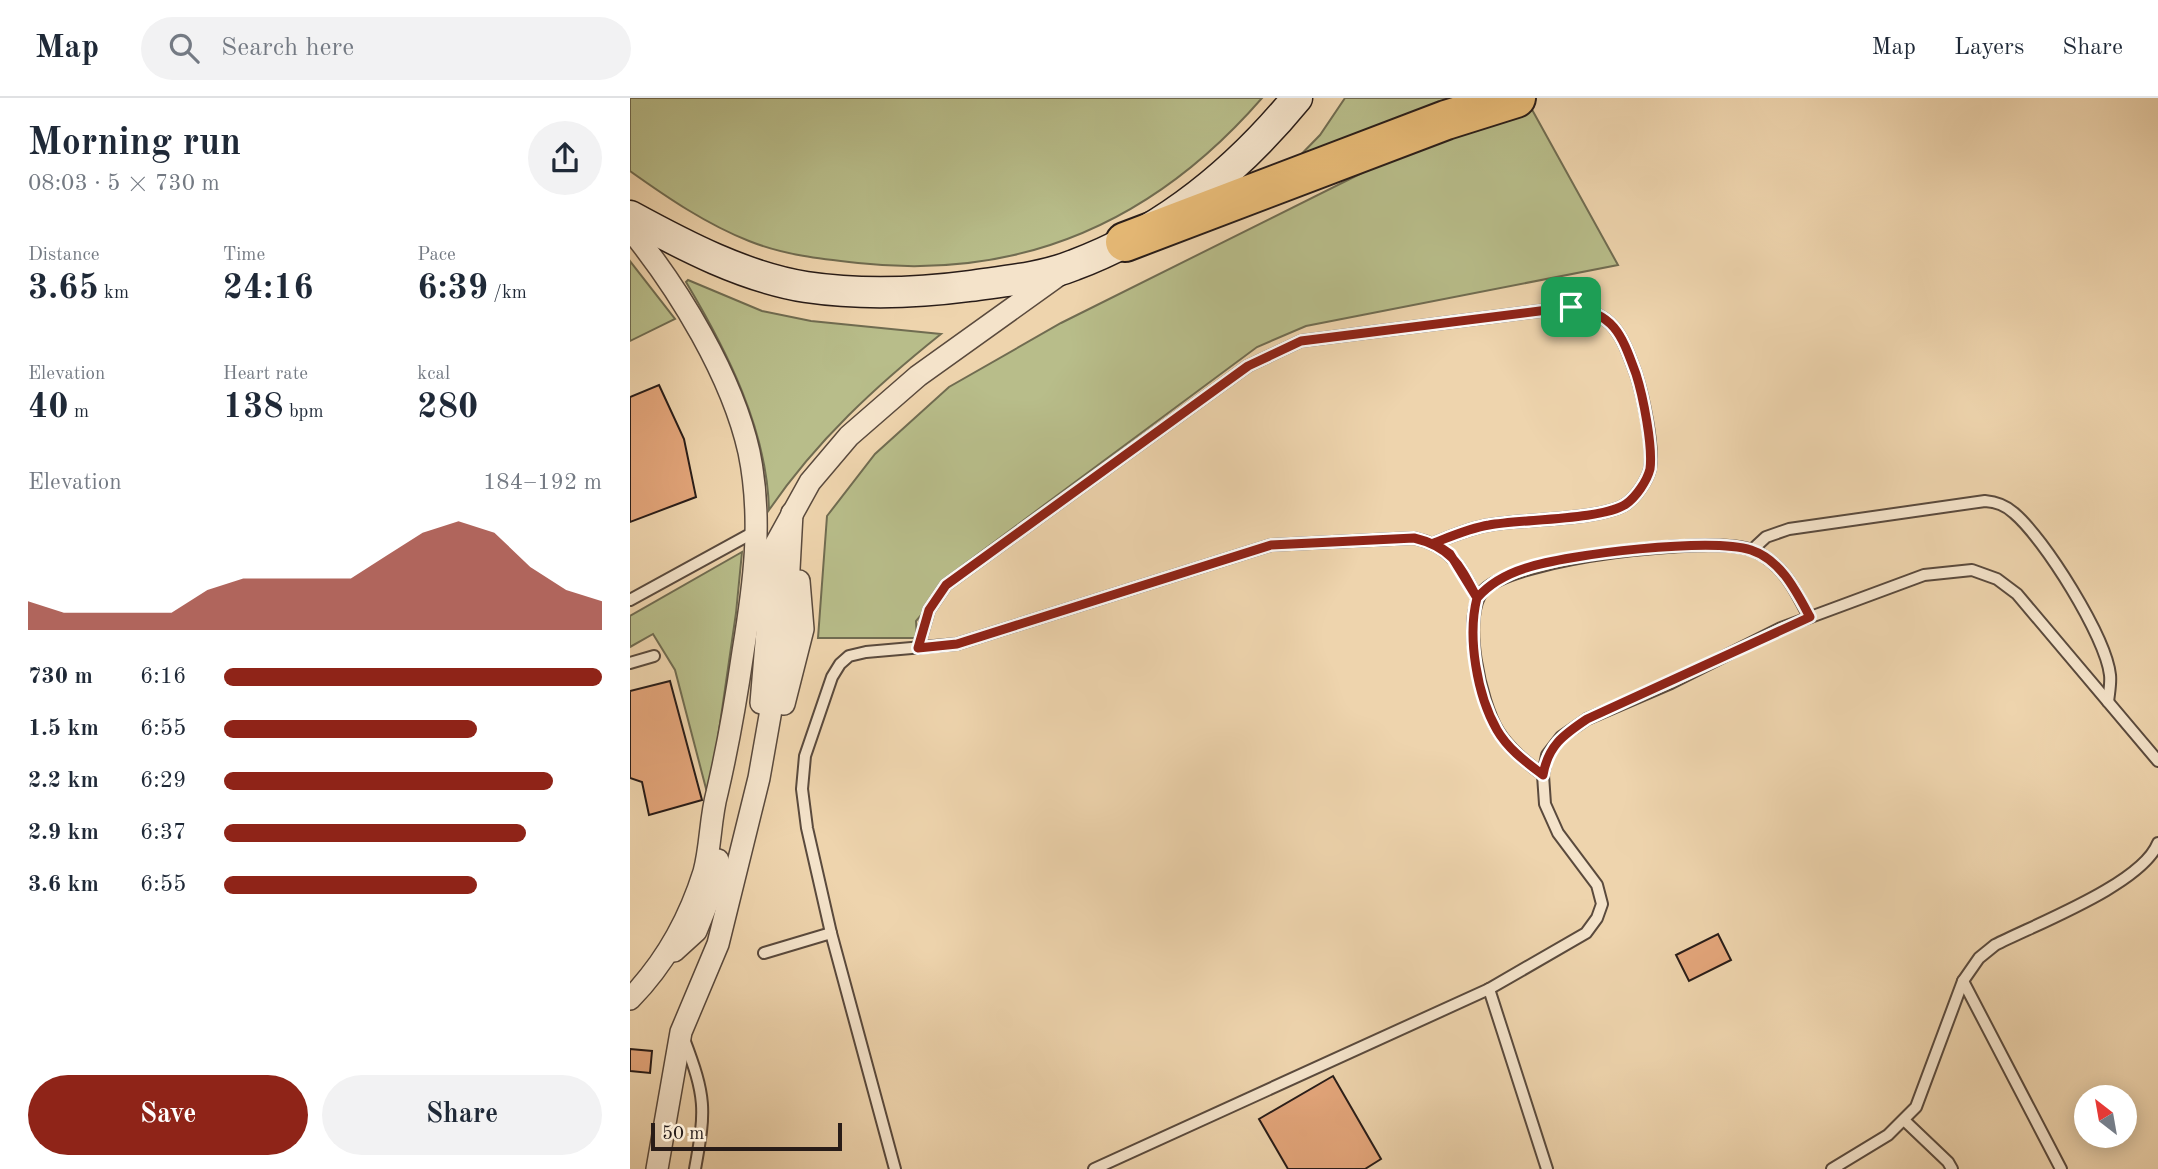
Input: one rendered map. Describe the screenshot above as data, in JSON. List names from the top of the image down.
{
  "scale_bar": "50 m",
  "north": "top left",
  "page": {
    "header": "Map",
    "search": "Search here",
    "nav": ["Map", "Layers", "Share"],
    "heading": ["Morning run", "08:03 · 5 × 730 m"],
    "stats": [
      ["Distance", "3.65 km"],
      ["Time", "24:16"],
      ["Pace", "6:39 /km"],
      ["Elevation", "40 m"],
      ["Heart rate", "138 bpm"],
      ["kcal", "280"]
    ],
    "chart": ["Elevation", "184–192 m"],
    "list": [
      {
        "name": "730 m",
        "note": "6:16"
      },
      {
        "name": "1.5 km",
        "note": "6:55"
      },
      {
        "name": "2.2 km",
        "note": "6:29"
      },
      {
        "name": "2.9 km",
        "note": "6:37"
      },
      {
        "name": "3.6 km",
        "note": "6:55"
      }
    ],
    "buttons": ["Save", "Share"],
    "scale": "50 m"
  }
}
